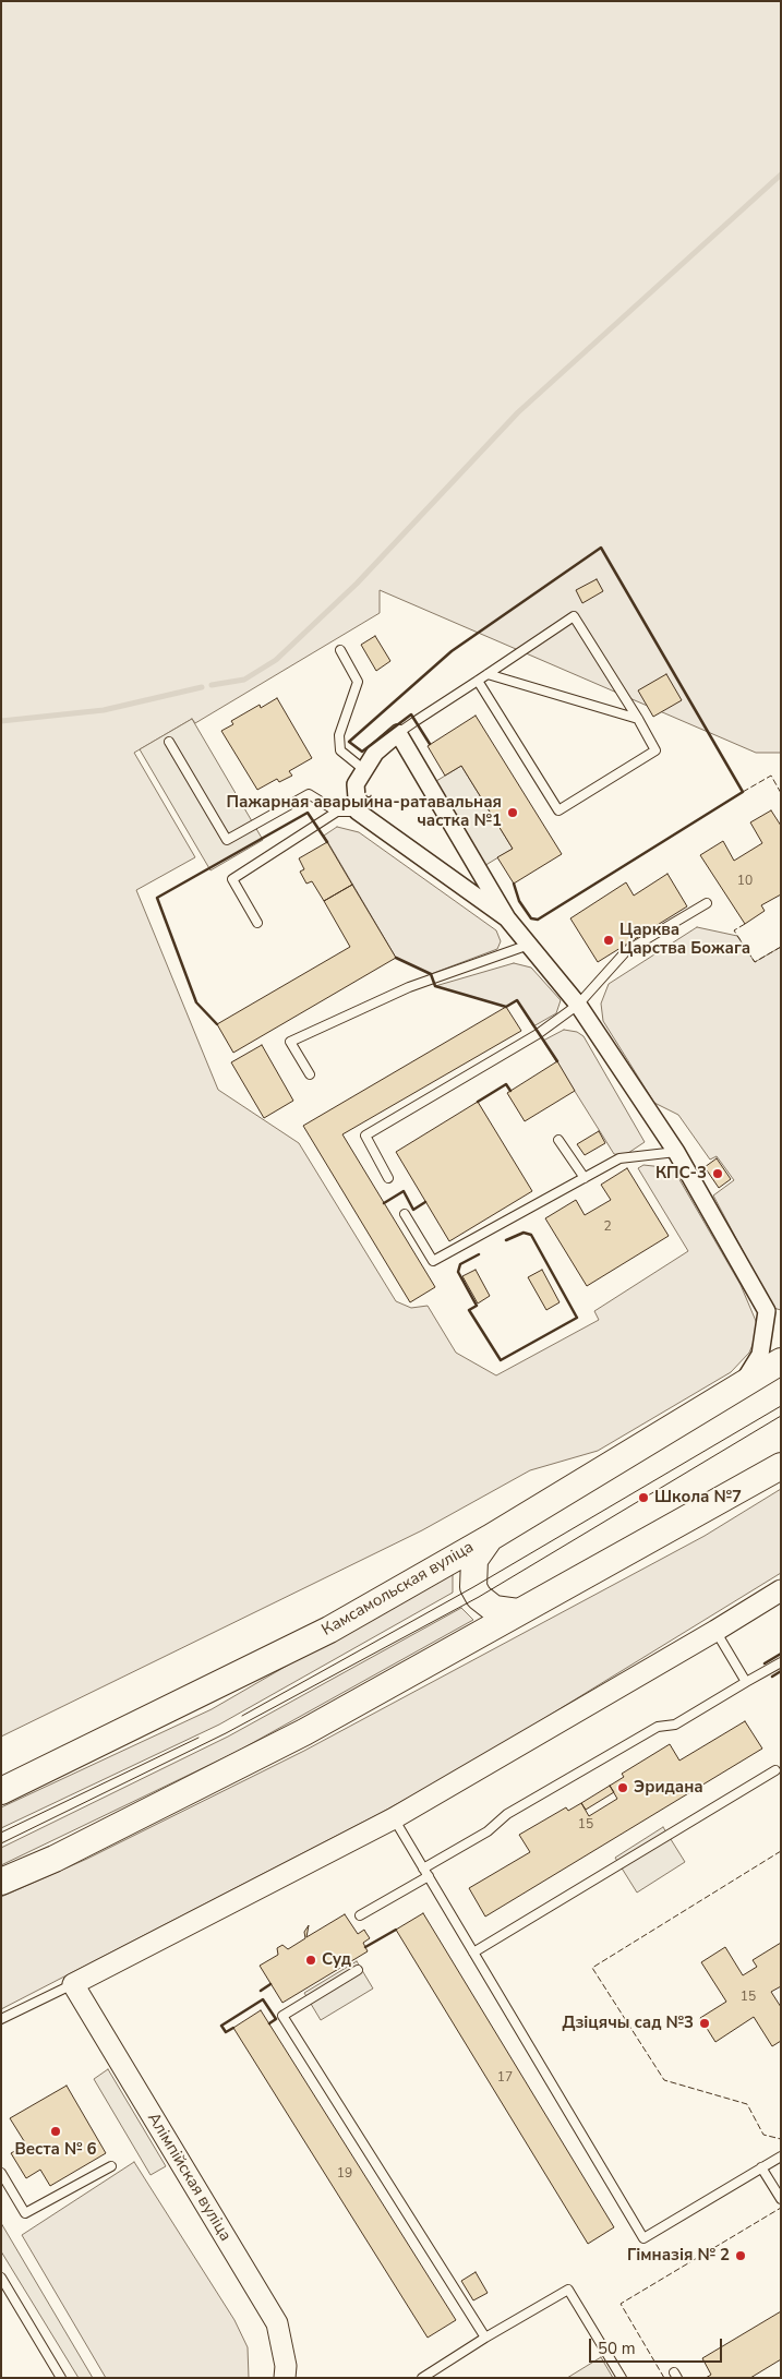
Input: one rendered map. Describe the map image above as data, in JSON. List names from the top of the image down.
{
  "streets": {
    "main road": ["Камсамольская вуліца"],
    "street": ["Алімпійская вуліца"]
  },
  "places": [
    "Пажарная аварыйна-ратавальная частка №1",
    "Царква Царства Божага",
    "КПС-3",
    "Школа №7",
    "Эридана",
    "Суд",
    "Дзіцячы сад №3",
    "Веста № 6",
    "Гімназія № 2"
  ],
  "house_numbers": [
    "10",
    "2",
    "15",
    "15",
    "17",
    "19"
  ],
  "scale_bar": "50 m"
}
